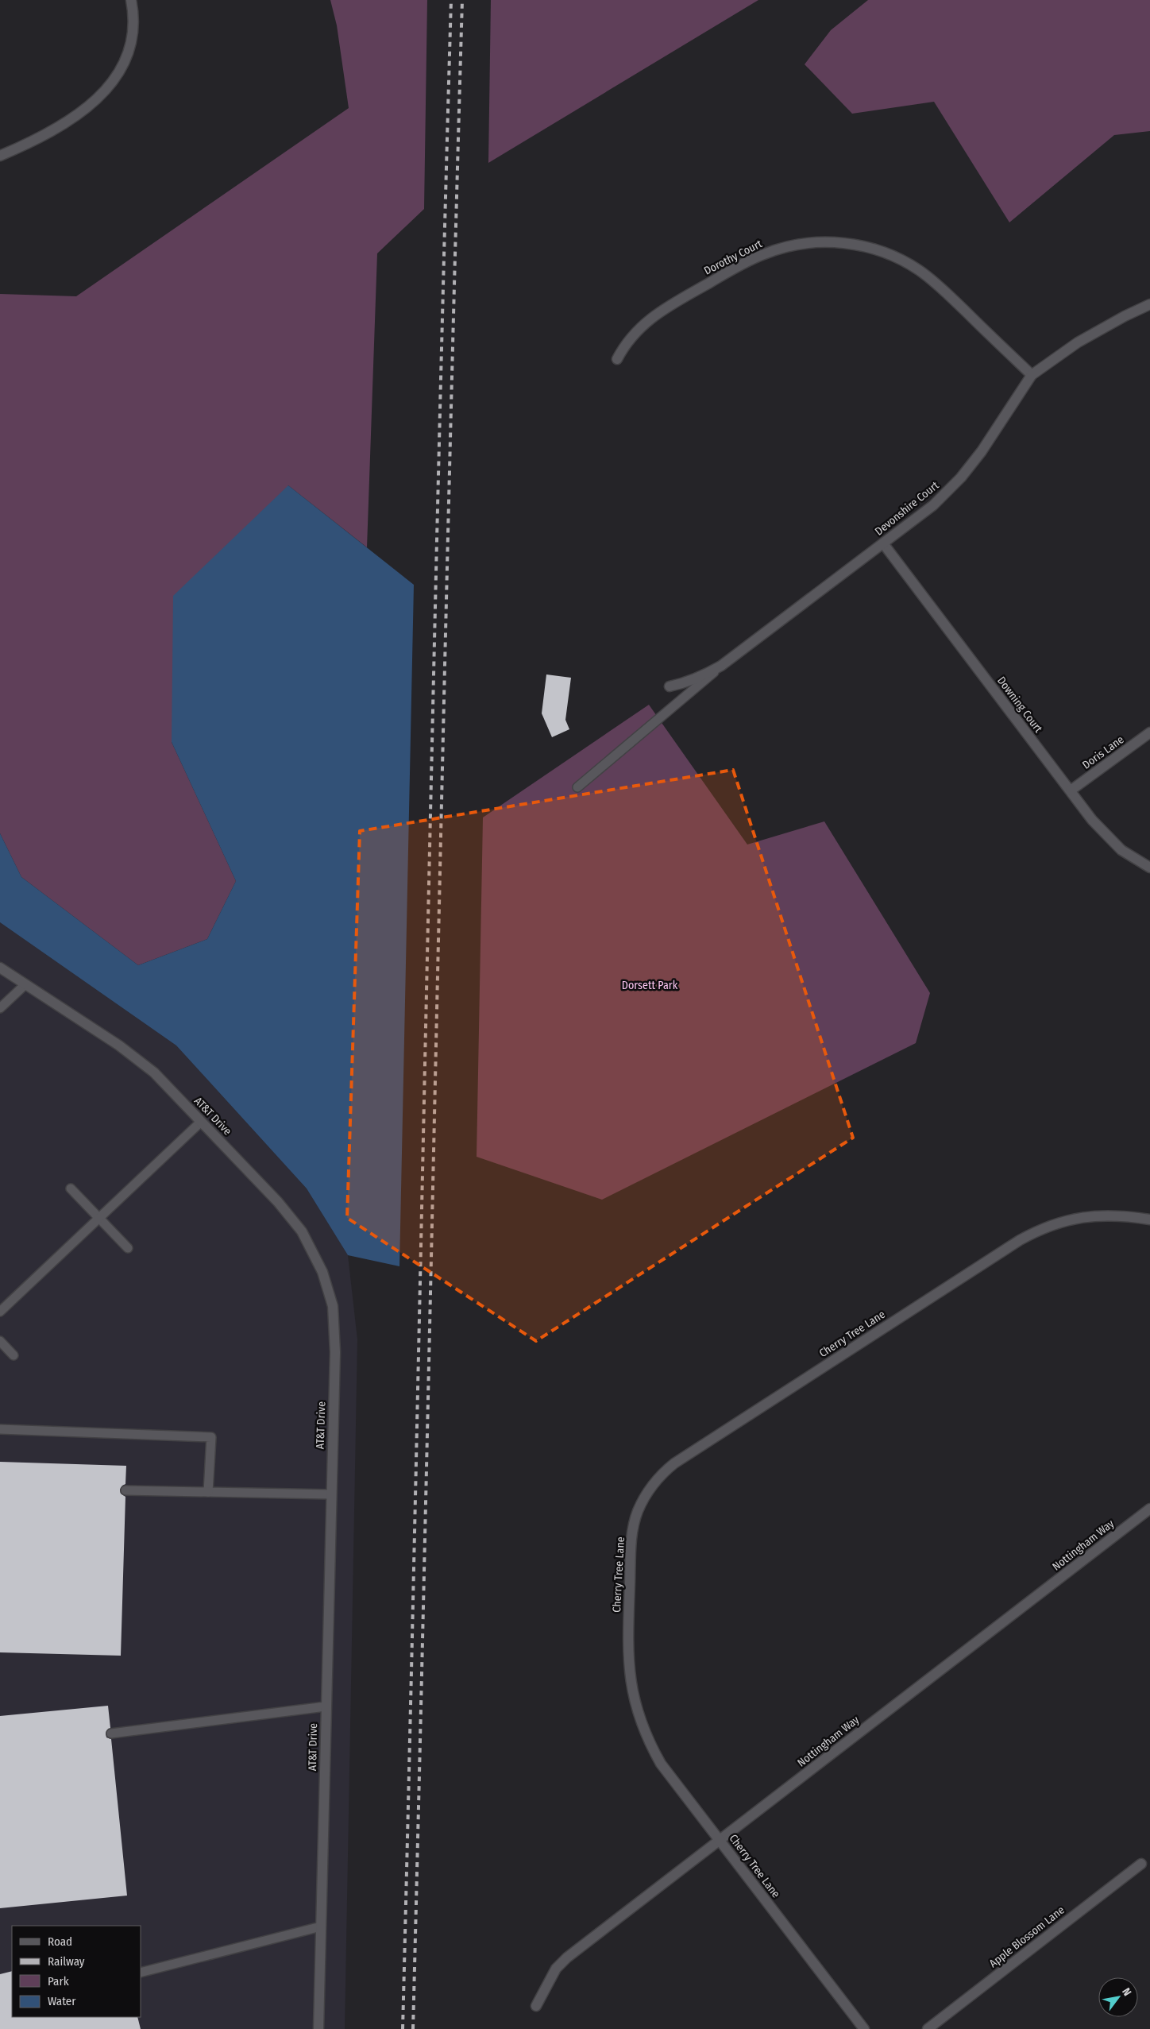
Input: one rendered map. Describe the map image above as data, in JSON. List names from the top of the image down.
{
  "streets": {
    "street": [
      "Dorothy Court",
      "Devonshire Court",
      "Downing Court",
      "Doris Lane",
      "AT&T Drive",
      "Cherry Tree Lane",
      "Nottingham Way",
      "Apple Blossom Lane"
    ]
  },
  "crossings": [
    ["Dorothy Court", "Devonshire Court"],
    ["Devonshire Court", "Downing Court"],
    ["Downing Court", "Doris Lane"],
    ["Cherry Tree Lane", "Nottingham Way"]
  ],
  "parks": ["Dorsett Park"],
  "legend": [
    "Road",
    "Railway",
    "Park",
    "Water"
  ],
  "north": "top right"
}
